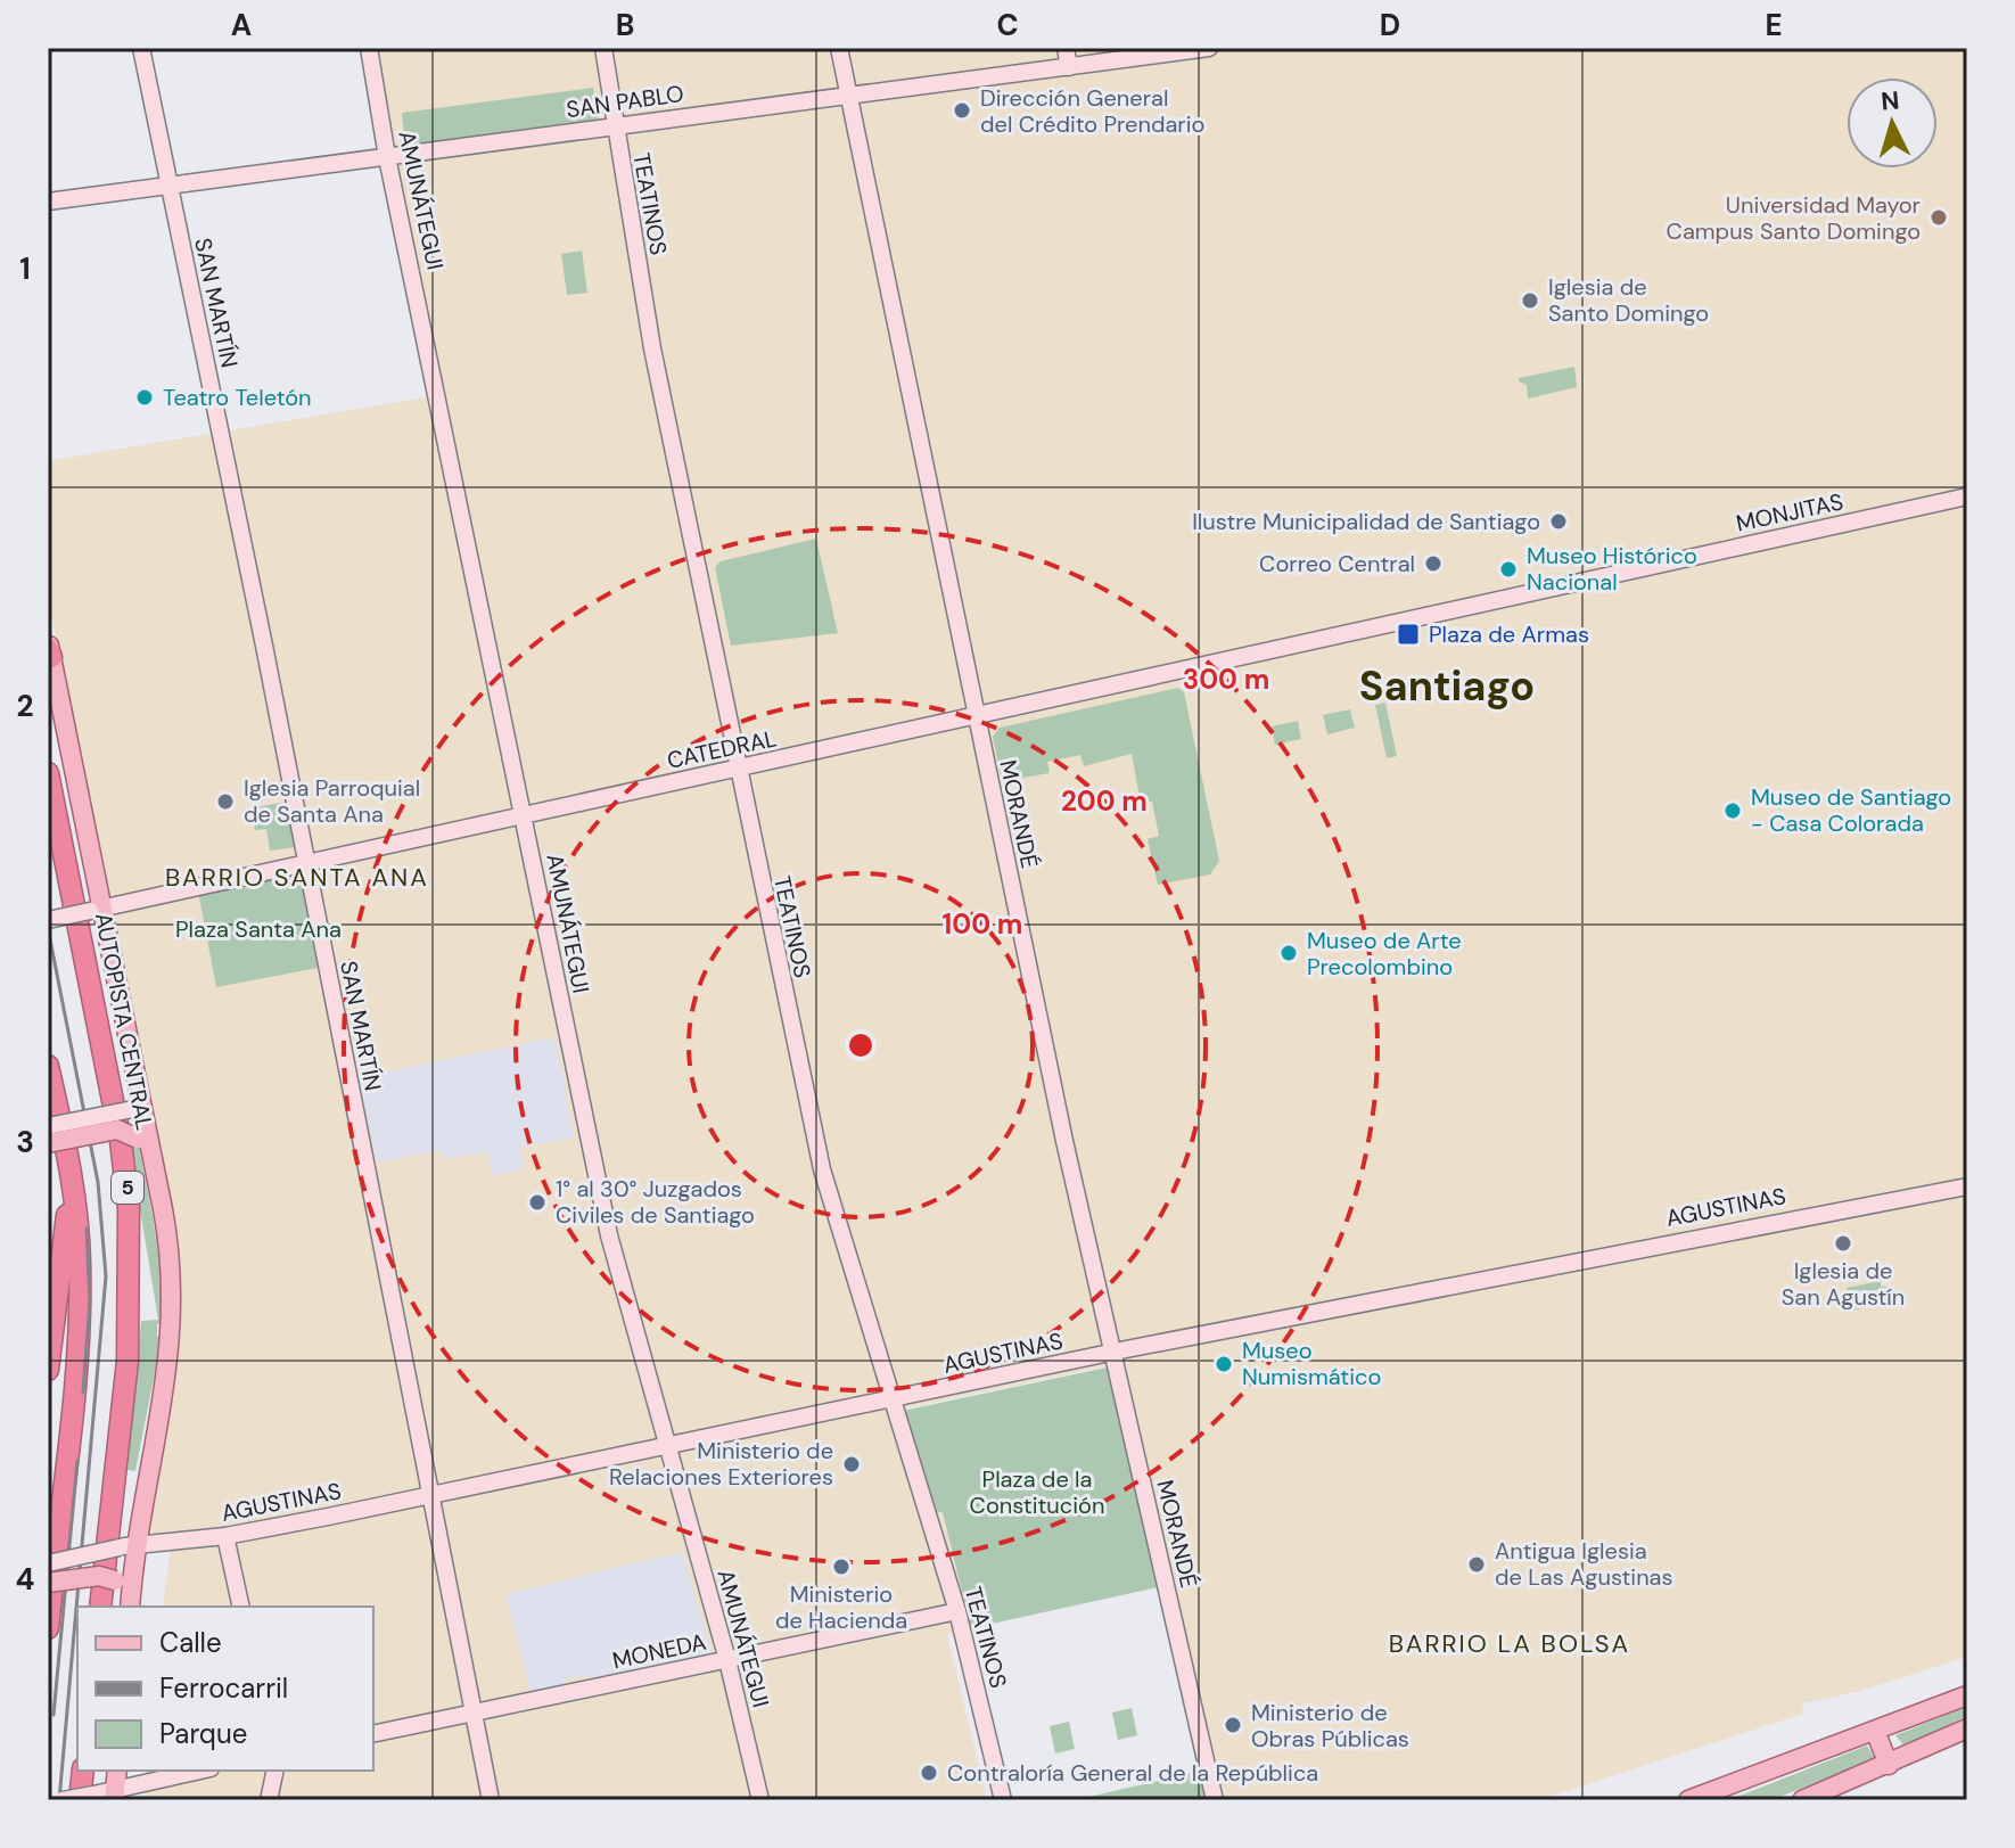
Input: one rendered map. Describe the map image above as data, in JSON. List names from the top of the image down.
{
  "streets": {
    "highway": ["AUTOPISTA CENTRAL", "5"],
    "main road": [
      "SAN PABLO",
      "AMUNÁTEGUI",
      "TEATINOS",
      "SAN MARTÍN",
      "MONJITAS",
      "CATEDRAL",
      "MORANDÉ",
      "AGUSTINAS",
      "MONEDA"
    ]
  },
  "crossings": [
    ["SAN PABLO", "AMUNÁTEGUI"],
    ["SAN PABLO", "TEATINOS"],
    ["SAN PABLO", "SAN MARTÍN"],
    ["SAN PABLO", "MORANDÉ"],
    ["AMUNÁTEGUI", "CATEDRAL"],
    ["AMUNÁTEGUI", "AGUSTINAS"],
    ["AMUNÁTEGUI", "MONEDA"],
    ["TEATINOS", "CATEDRAL"],
    ["TEATINOS", "AGUSTINAS"],
    ["TEATINOS", "MONEDA"],
    ["SAN MARTÍN", "CATEDRAL"],
    ["SAN MARTÍN", "AGUSTINAS"],
    ["SAN MARTÍN", "MONEDA"],
    ["MONJITAS", "CATEDRAL"],
    ["CATEDRAL", "MORANDÉ"],
    ["MORANDÉ", "AGUSTINAS"]
  ],
  "districts": ["Santiago", "BARRIO SANTA ANA", "BARRIO LA BOLSA"],
  "parks": ["Plaza Santa Ana", "Plaza de la Constitución"],
  "places": {
    "other": [
      "Dirección General del Crédito Prendario",
      "Universidad Mayor Campus Santo Domingo",
      "Iglesia de Santo Domingo",
      "Teatro Teletón",
      "Ilustre Municipalidad de Santiago",
      "Correo Central",
      "Museo Histórico Nacional",
      "Iglesia Parroquial de Santa Ana",
      "Museo de Santiago - Casa Colorada",
      "Museo de Arte Precolombino",
      "1° al 30° Juzgados Civiles de Santiago",
      "Iglesia de San Agustín",
      "Museo Numismático",
      "Ministerio de Relaciones Exteriores",
      "Antigua Iglesia de Las Agustinas",
      "Ministerio de Hacienda",
      "Ministerio de Obras Públicas",
      "Contraloría General de la República"
    ],
    "transit": ["Plaza de Armas"]
  },
  "legend": ["Calle", "Ferrocarril", "Parque"],
  "north": "top",
  "grid": {
    "columns": [
      "A",
      "B",
      "C",
      "D",
      "E"
    ],
    "rows": [
      "1",
      "2",
      "3",
      "4"
    ]
  },
  "rings": ["300 m", "200 m", "100 m"]
}
